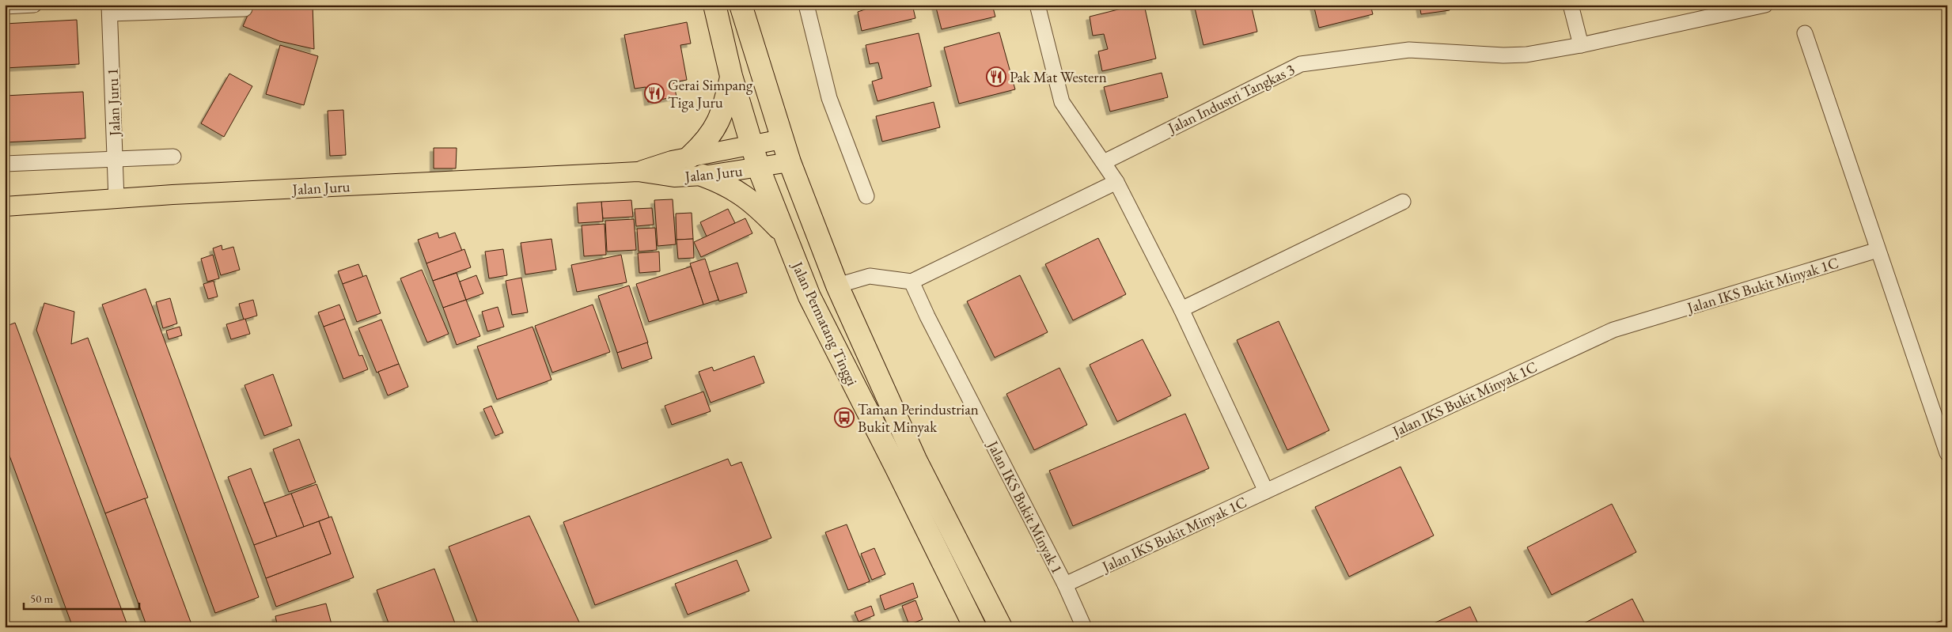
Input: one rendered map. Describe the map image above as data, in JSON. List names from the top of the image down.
{
  "streets": {
    "highway": ["Jalan Permatang Tinggi"],
    "main road": ["Jalan Juru"],
    "street": [
      "Jalan Industri Tangkas 3",
      "Jalan Juru 1",
      "Jalan IKS Bukit Minyak 1C",
      "Jalan IKS Bukit Minyak 1"
    ]
  },
  "crossings": [
    ["Jalan Juru 1", "Jalan Juru"],
    ["Jalan Juru", "Jalan Permatang Tinggi"],
    ["Jalan IKS Bukit Minyak 1C", "Jalan IKS Bukit Minyak 1"]
  ],
  "places": {
    "restaurant": ["Pak Mat Western", "Gerai Simpang Tiga Juru"],
    "bus stop": ["Taman Perindustrian Bukit Minyak"]
  },
  "scale_bar": "50 m"
}
